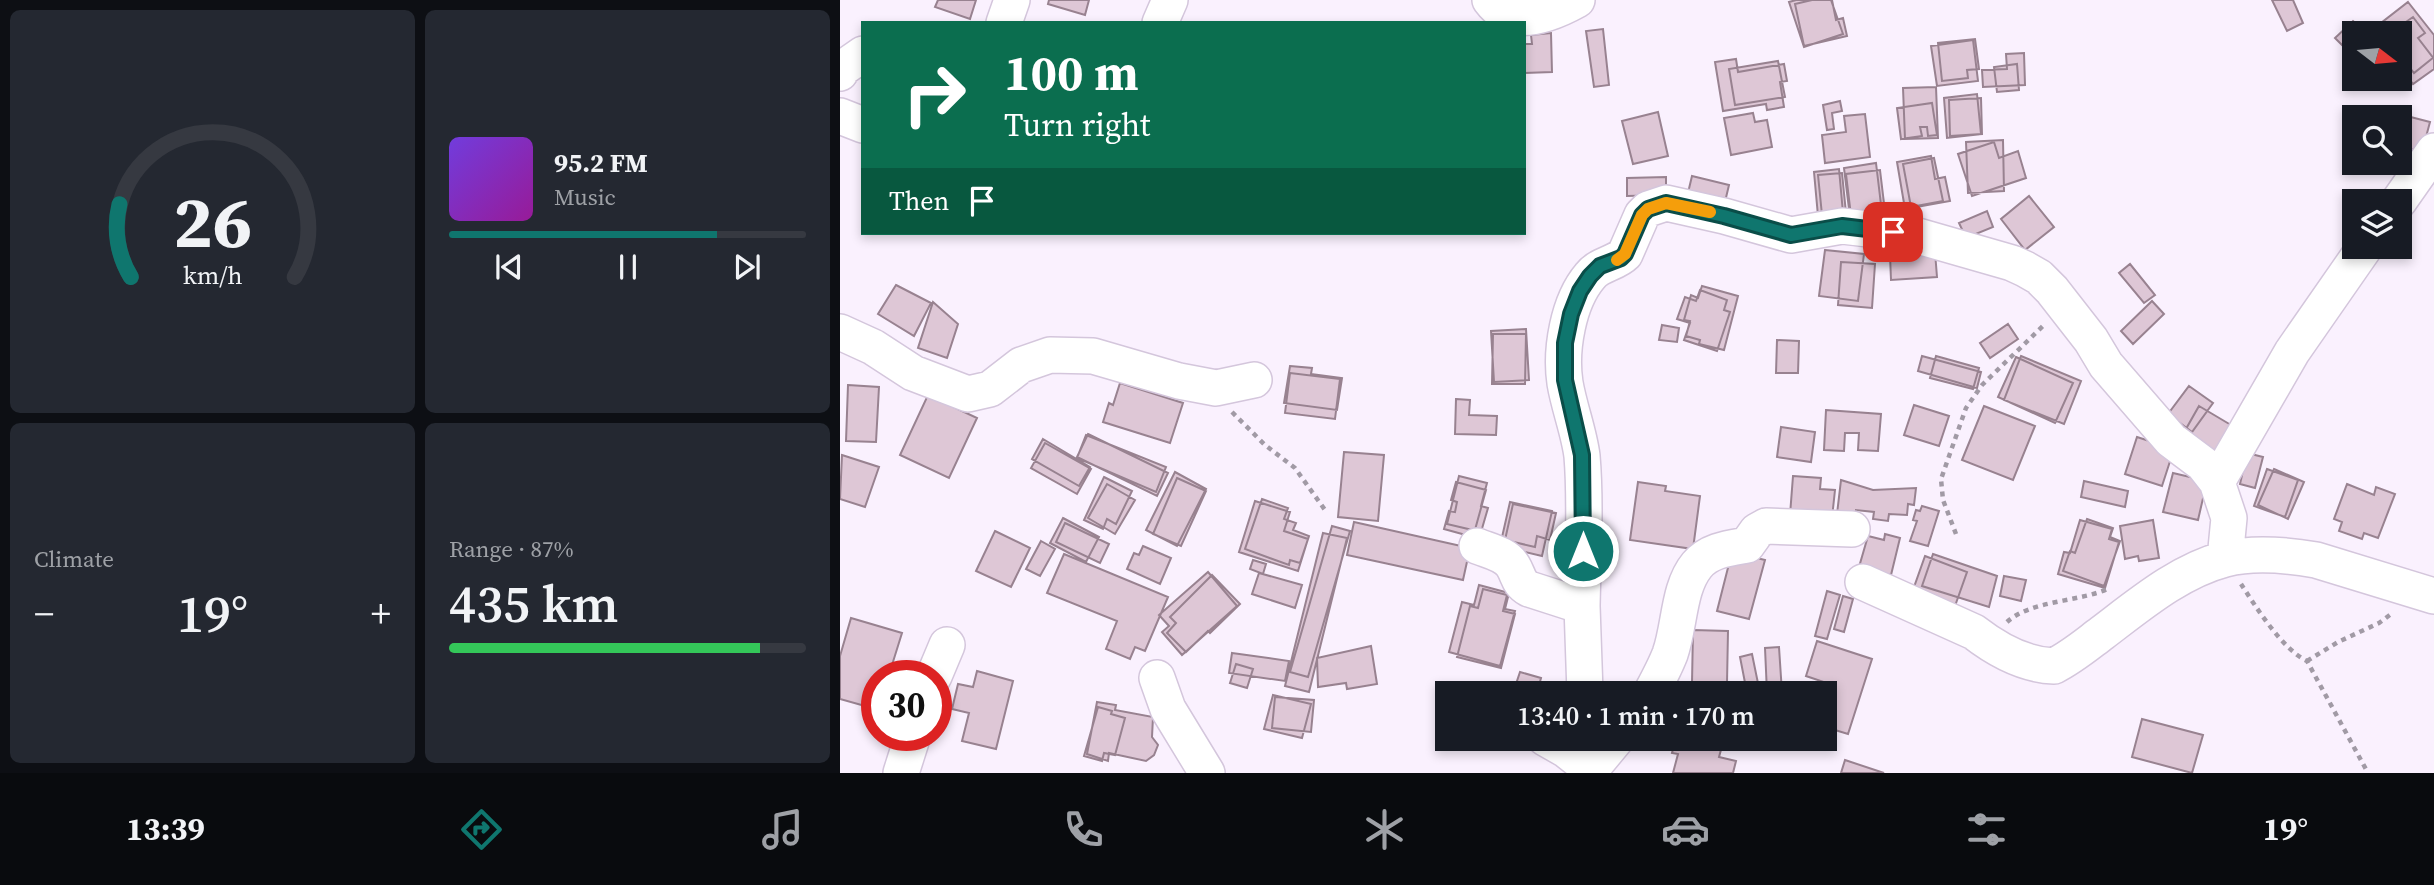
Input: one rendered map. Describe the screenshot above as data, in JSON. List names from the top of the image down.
{
  "north": "right",
  "page": {
    "turn": ["100 m", "Turn right"],
    "song": ["95.2 FM", "Music"],
    "then": "Then",
    "tile": [
      "Climate",
      ["Range · 87%", "435 km"]
    ],
    "heat": ["−", "19°", "+"],
    "limit": "30",
    "trip": "13:40 · 1 min · 170 m",
    "tabs": ["13:39", "19°"],
    "gauge": ["26", "km/h"]
  }
}
